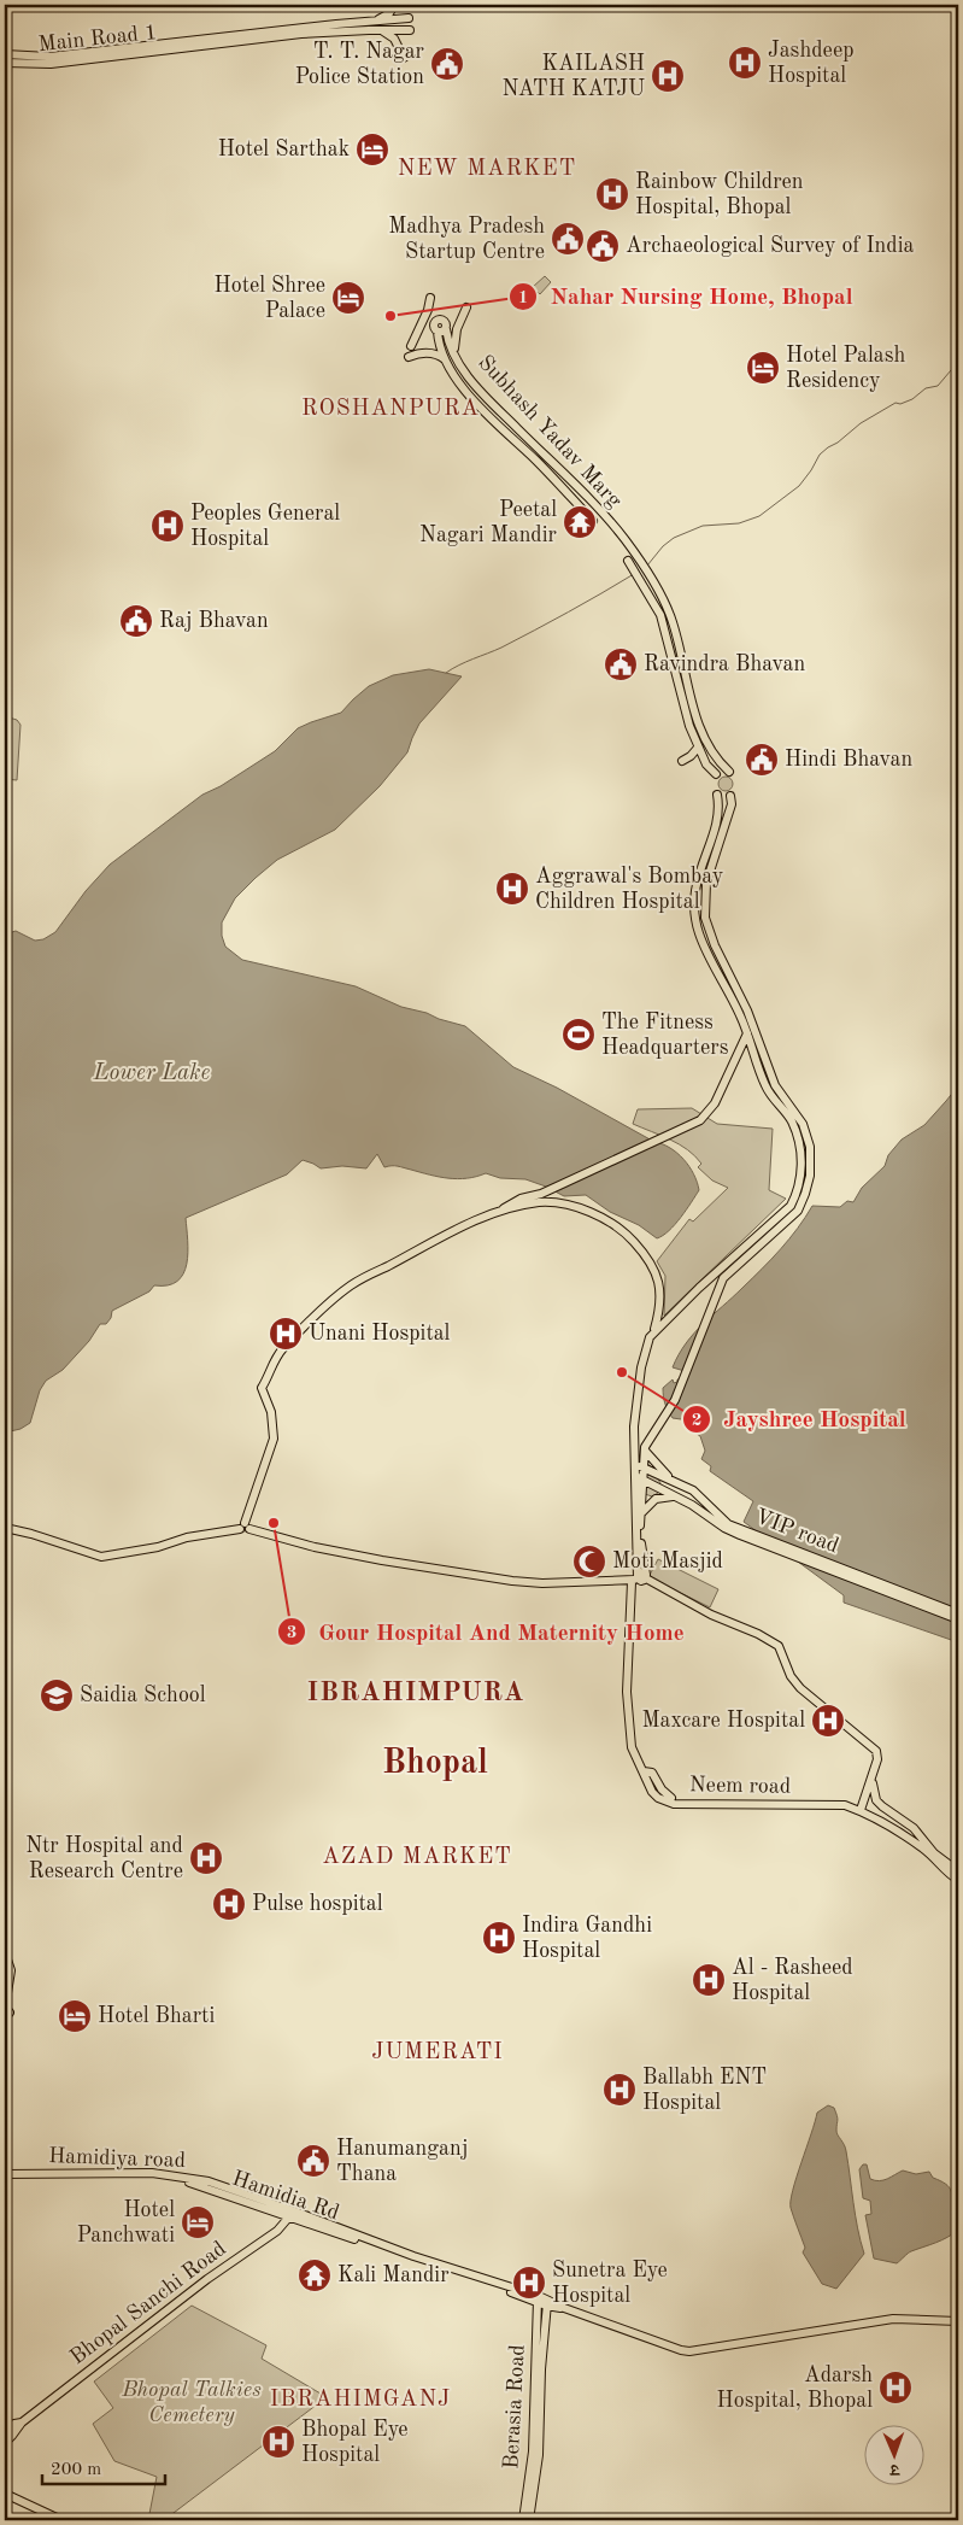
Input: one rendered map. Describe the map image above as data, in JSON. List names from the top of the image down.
{
  "streets": {
    "main road": [
      "Main Road 1",
      "Subhash Yadav Marg",
      "VIP road",
      "Neem road",
      "Hamidiya road",
      "Hamidia Rd",
      "Bhopal Sanchi Road",
      "Berasia Road"
    ]
  },
  "crossings": [
    ["Hamidiya road", "Hamidia Rd"],
    ["Hamidiya road", "Bhopal Sanchi Road"],
    ["Hamidia Rd", "Bhopal Sanchi Road"],
    ["Hamidia Rd", "Berasia Road"]
  ],
  "districts": [
    "NEW MARKET",
    "ROSHANPURA",
    "IBRAHIMPURA",
    "Bhopal",
    "AZAD MARKET",
    "JUMERATI",
    "IBRAHIMGANJ"
  ],
  "water": ["Lower Lake"],
  "parks": ["Bhopal Talkies Cemetery"],
  "places": {
    "hospital": [
      "Jashdeep Hospital",
      "KAILASH NATH KATJU",
      "Rainbow Children Hospital, Bhopal",
      "Peoples General Hospital",
      "Aggrawal's Bombay Children Hospital",
      "Unani Hospital",
      "Maxcare Hospital",
      "Ntr Hospital and Research Centre",
      "Pulse hospital",
      "Indira Gandhi Hospital",
      "Al - Rasheed Hospital",
      "Ballabh ENT Hospital",
      "Sunetra Eye Hospital",
      "Adarsh Hospital, Bhopal",
      "Bhopal Eye Hospital"
    ],
    "public building": [
      "T. T. Nagar Police Station",
      "Madhya Pradesh Startup Centre",
      "Archaeological Survey of India",
      "Raj Bhavan",
      "Ravindra Bhavan",
      "Hindi Bhavan",
      "Hanumanganj Thana"
    ],
    "hotel": [
      "Hotel Sarthak",
      "Hotel Shree Palace",
      "Hotel Palash Residency",
      "Hotel Bharti",
      "Hotel Panchwati"
    ],
    "other": ["Nahar Nursing Home, Bhopal", "Jayshree Hospital", "Gour Hospital And Maternity Home"],
    "temple": ["Peetal Nagari Mandir", "Kali Mandir"],
    "sports": ["The Fitness Headquarters"],
    "mosque": ["Moti Masjid"],
    "school or university": ["Saidia School"]
  },
  "scale_bar": "200 m",
  "north": "bottom"
}
